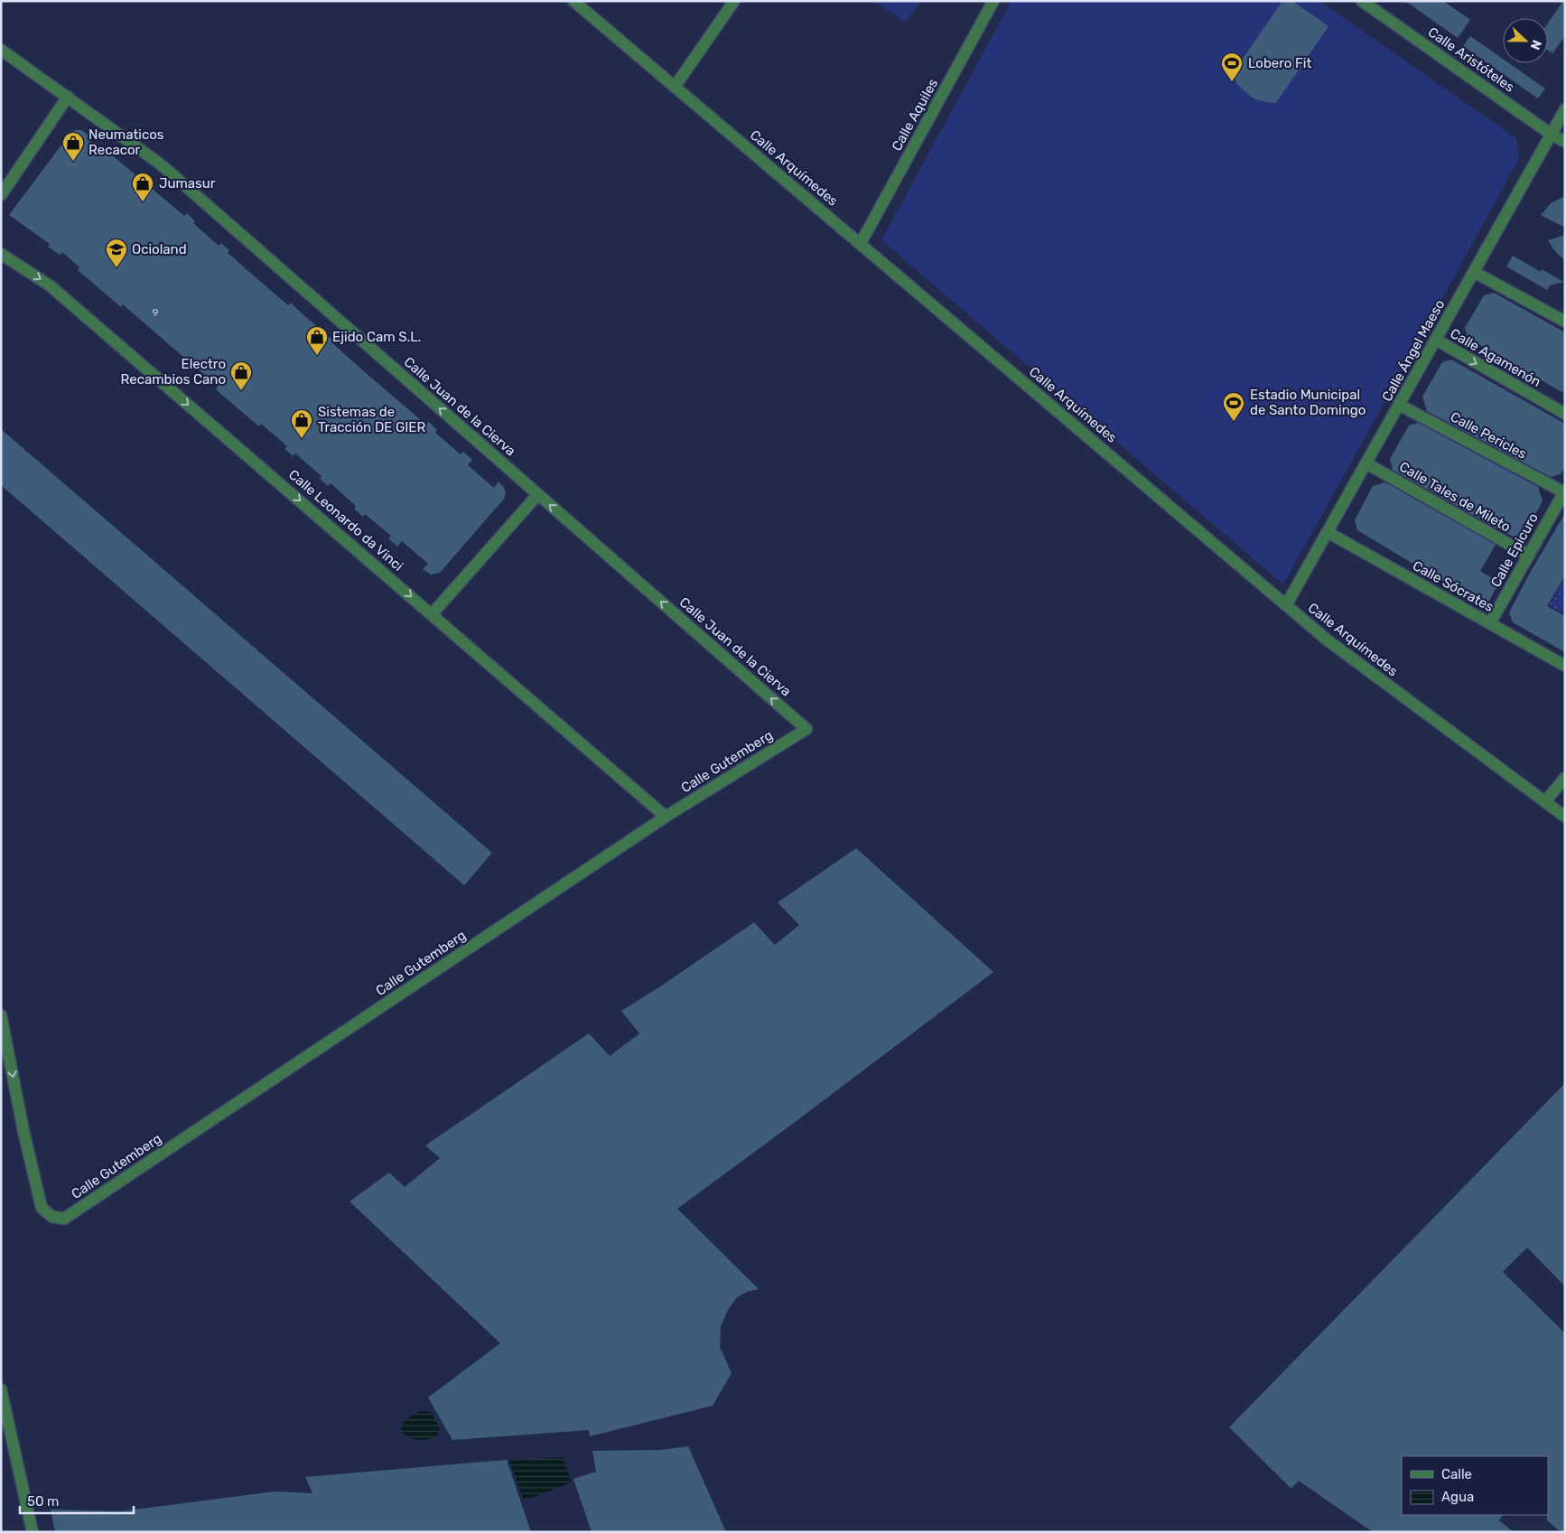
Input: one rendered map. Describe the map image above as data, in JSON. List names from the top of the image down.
{
  "streets": {
    "street": [
      "Calle Aristóteles",
      "Calle Aquiles",
      "Calle Arquímedes",
      "Calle Ángel Maeso",
      "Calle Agamenón",
      "Calle Juan de la Cierva",
      "Calle Pericles",
      "Calle Tales de Mileto",
      "Calle Leonardo da Vinci",
      "Calle Epicuro",
      "Calle Sócrates",
      "Calle Gutemberg"
    ]
  },
  "crossings": [
    ["Calle Aristóteles", "Calle Ángel Maeso"],
    ["Calle Aquiles", "Calle Arquímedes"],
    ["Calle Arquímedes", "Calle Ángel Maeso"],
    ["Calle Ángel Maeso", "Calle Agamenón"],
    ["Calle Ángel Maeso", "Calle Pericles"],
    ["Calle Ángel Maeso", "Calle Tales de Mileto"],
    ["Calle Ángel Maeso", "Calle Sócrates"],
    ["Calle Juan de la Cierva", "Calle Gutemberg"],
    ["Calle Pericles", "Calle Epicuro"],
    ["Calle Tales de Mileto", "Calle Epicuro"],
    ["Calle Leonardo da Vinci", "Calle Gutemberg"],
    ["Calle Epicuro", "Calle Sócrates"]
  ],
  "one_way": ["Calle Juan de la Cierva", "Calle Leonardo da Vinci"],
  "places": {
    "sports": ["Lobero Fit", "Estadio Municipal de Santo Domingo"],
    "shop": [
      "Neumaticos Recacor",
      "Jumasur",
      "Ejido Cam S.L.",
      "Electro Recambios Cano",
      "Sistemas de Tracción DE GIER"
    ],
    "school or university": ["Ocioland"]
  },
  "house_numbers": ["9"],
  "legend": ["Calle", "Agua"],
  "scale_bar": "50 m",
  "north": "right"
}
